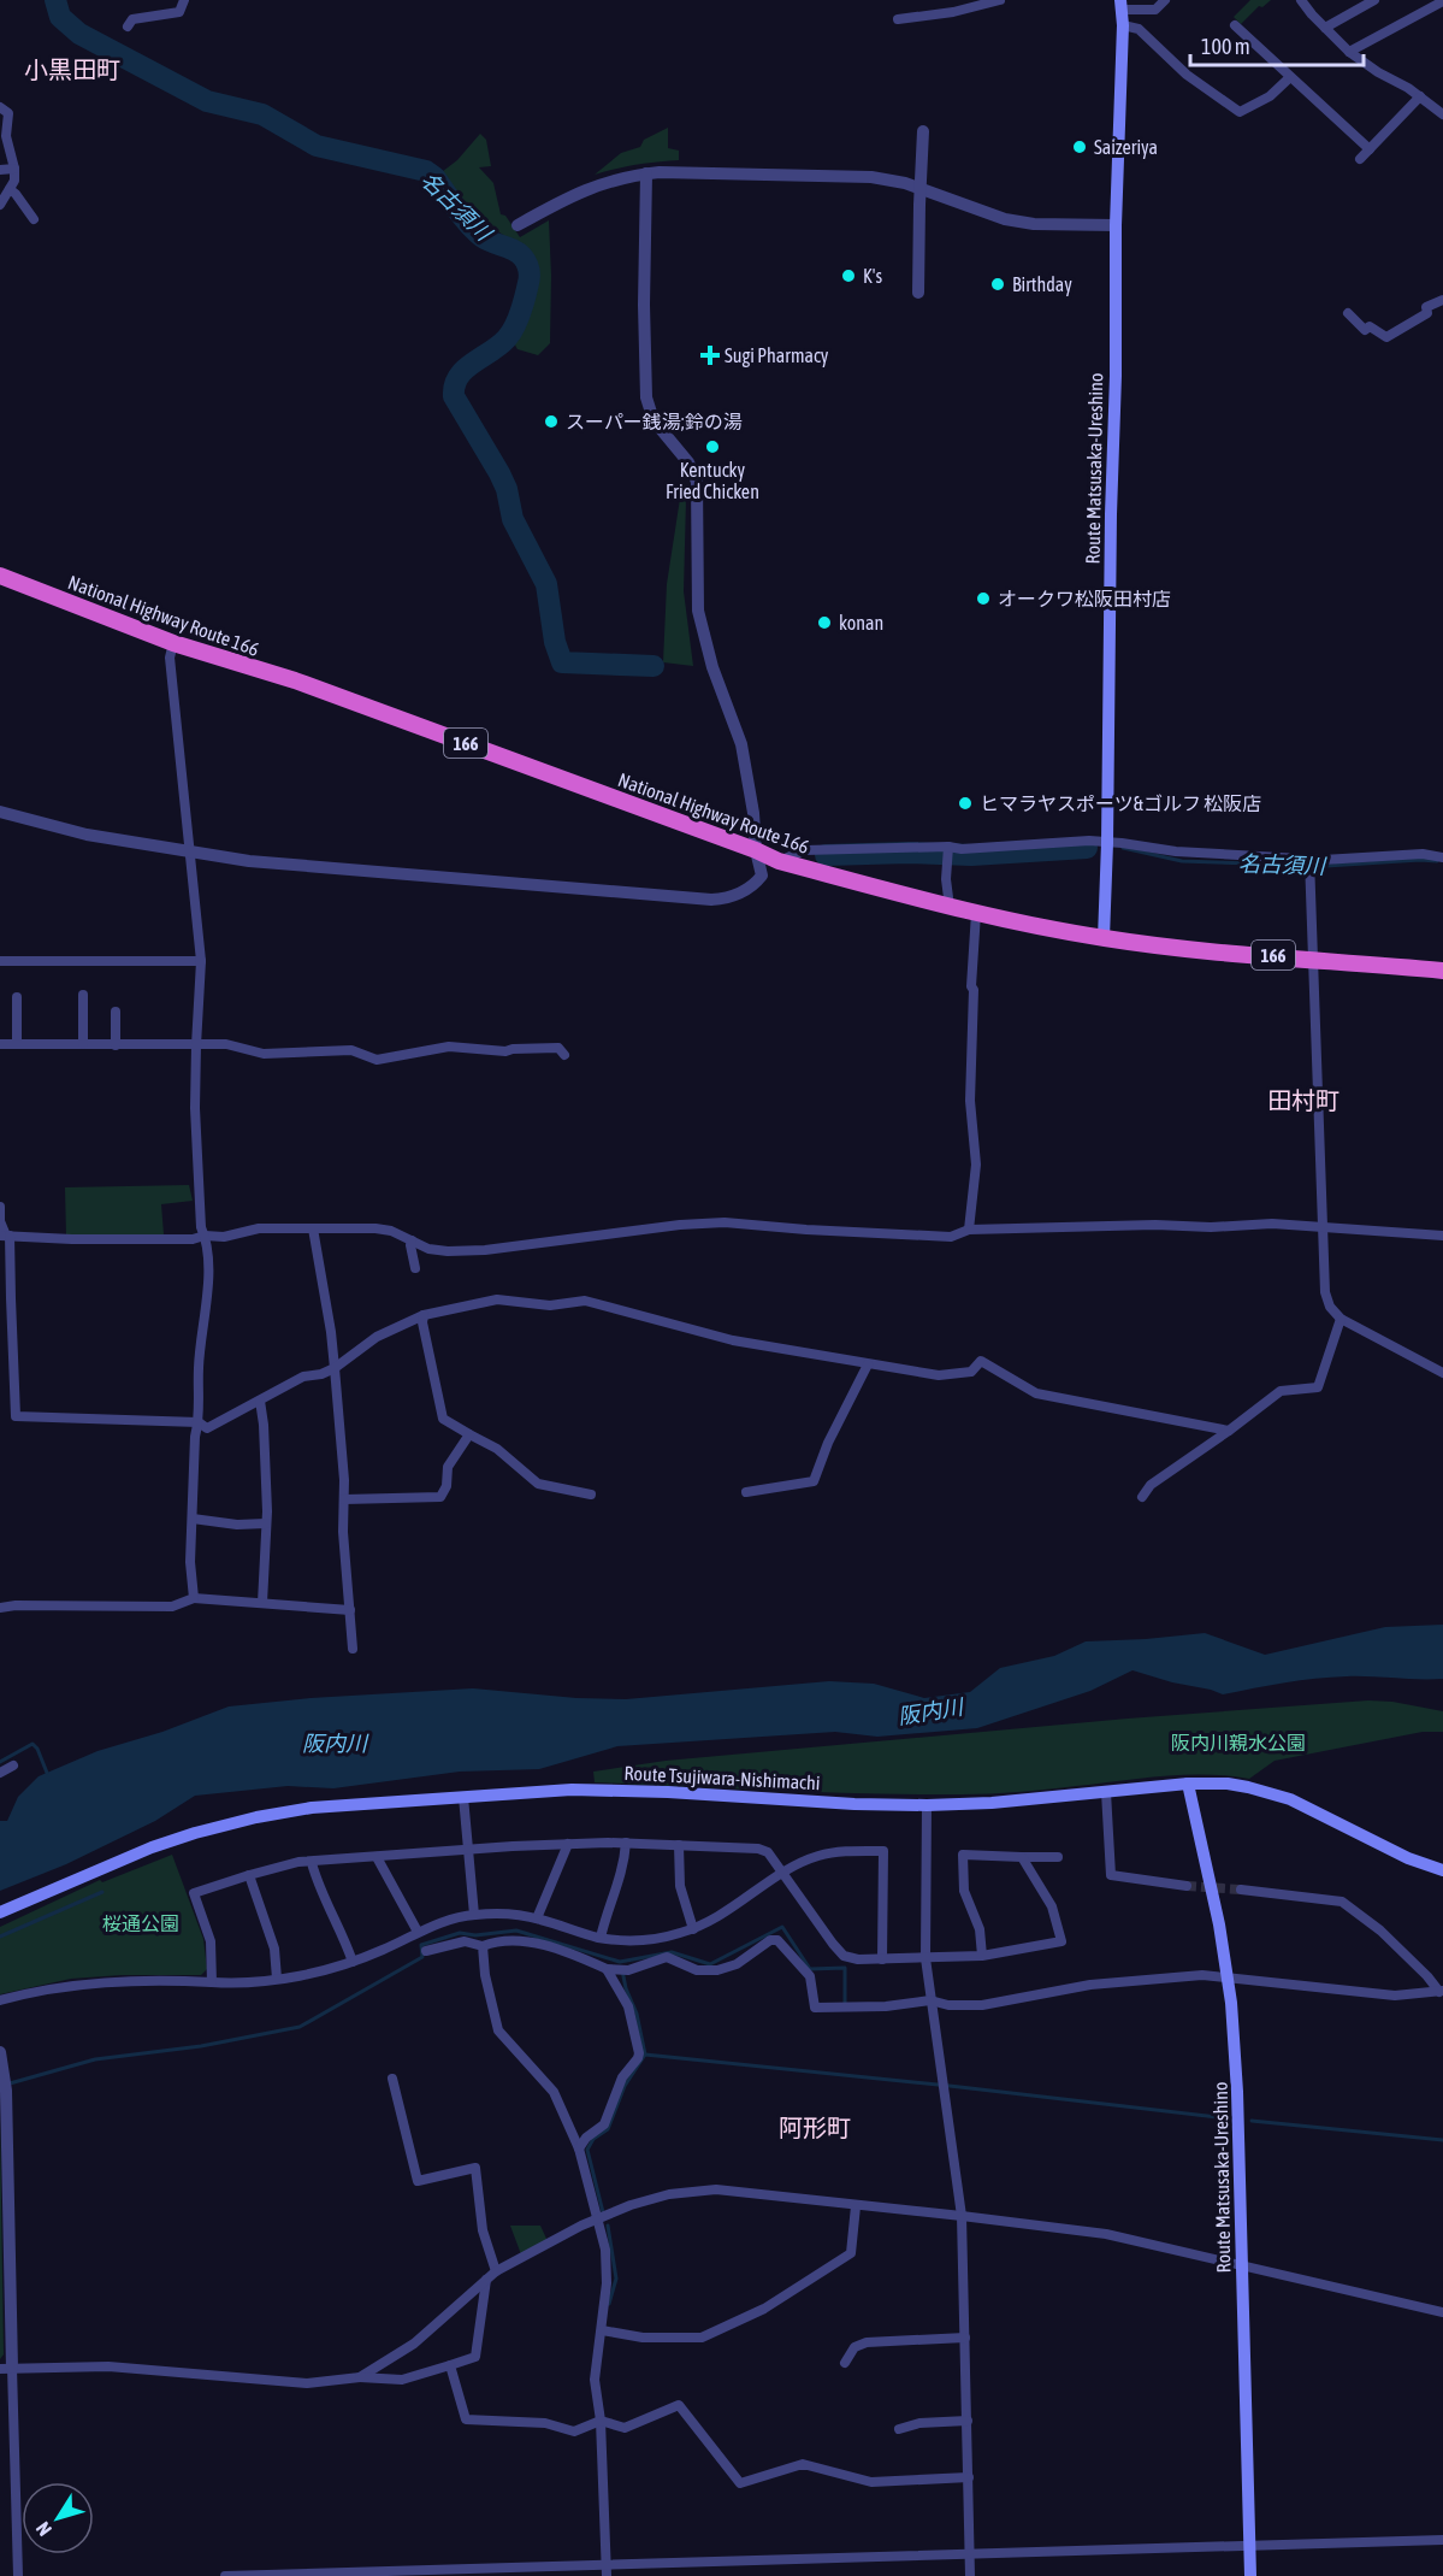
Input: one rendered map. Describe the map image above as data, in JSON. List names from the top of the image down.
{
  "streets": {
    "highway": ["National Highway Route 166", "166"],
    "main road": ["Route Matsusaka-Ureshino", "Route Tsujiwara-Nishimachi"]
  },
  "crossings": [
    ["Route Matsusaka-Ureshino", "National Highway Route 166"],
    ["Route Matsusaka-Ureshino", "Route Tsujiwara-Nishimachi"]
  ],
  "districts": ["小黒田町", "田村町", "阿形町"],
  "water": ["名古須川", "阪内川"],
  "parks": ["阪内川親水公園", "桜通公園"],
  "places": {
    "other": [
      "Saizeriya",
      "K's",
      "Birthday",
      "スーパー銭湯;鈴の湯",
      "Kentucky Fried Chicken",
      "オークワ松阪田村店",
      "konan",
      "ヒマラヤスポーツ&ゴルフ 松阪店"
    ],
    "health": ["Sugi Pharmacy"]
  },
  "scale_bar": "100 m",
  "north": "bottom left"
}
